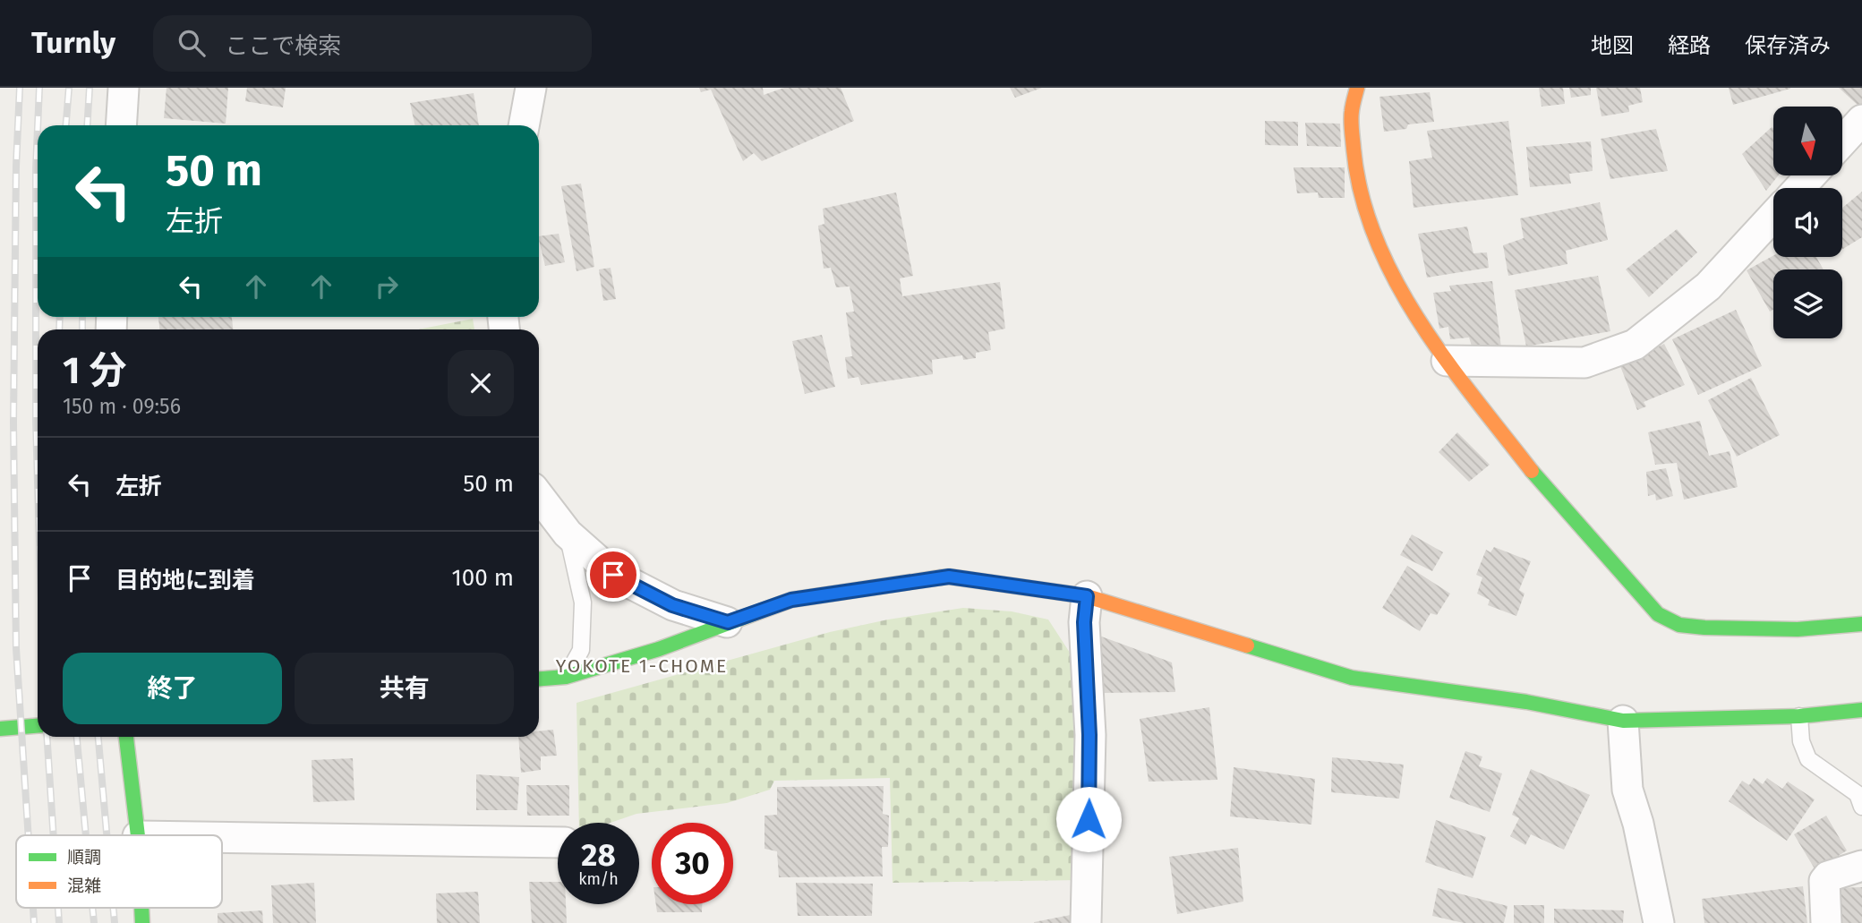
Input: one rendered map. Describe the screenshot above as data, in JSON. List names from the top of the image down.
{
  "districts": ["YOKOTE 1-CHOME"],
  "legend": ["順調", "混雑"],
  "north": "bottom",
  "page": {
    "header": "Turnly",
    "search": "ここで検索",
    "nav": ["地図", "経路", "保存済み"],
    "turn": ["50 m", "左折"],
    "heading": ["1 分", "150 m · 09:56"],
    "list": [
      {
        "name": "左折",
        "value": "50 m"
      },
      {
        "name": "目的地に到着",
        "value": "100 m"
      }
    ],
    "buttons": ["終了", "共有"],
    "speed": "28 km/h",
    "limit": "30"
  }
}
